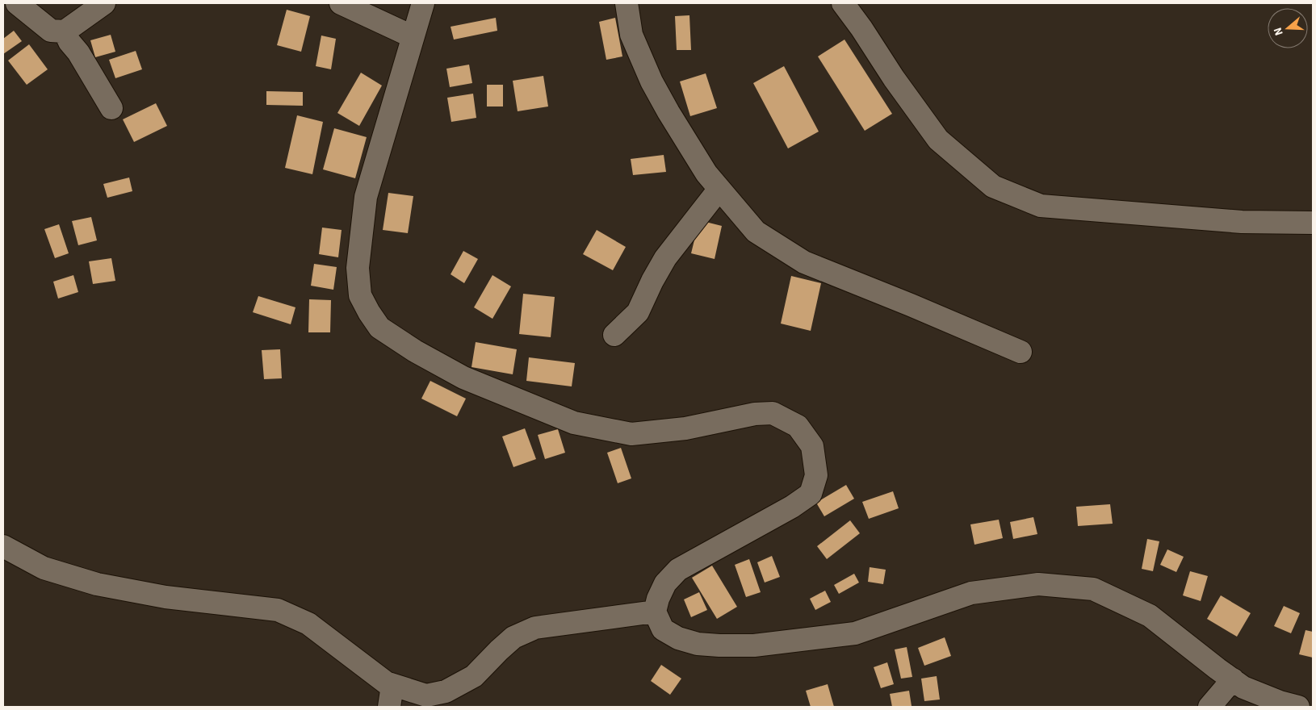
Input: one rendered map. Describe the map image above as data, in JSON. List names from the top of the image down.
{
  "north": "left"
}
